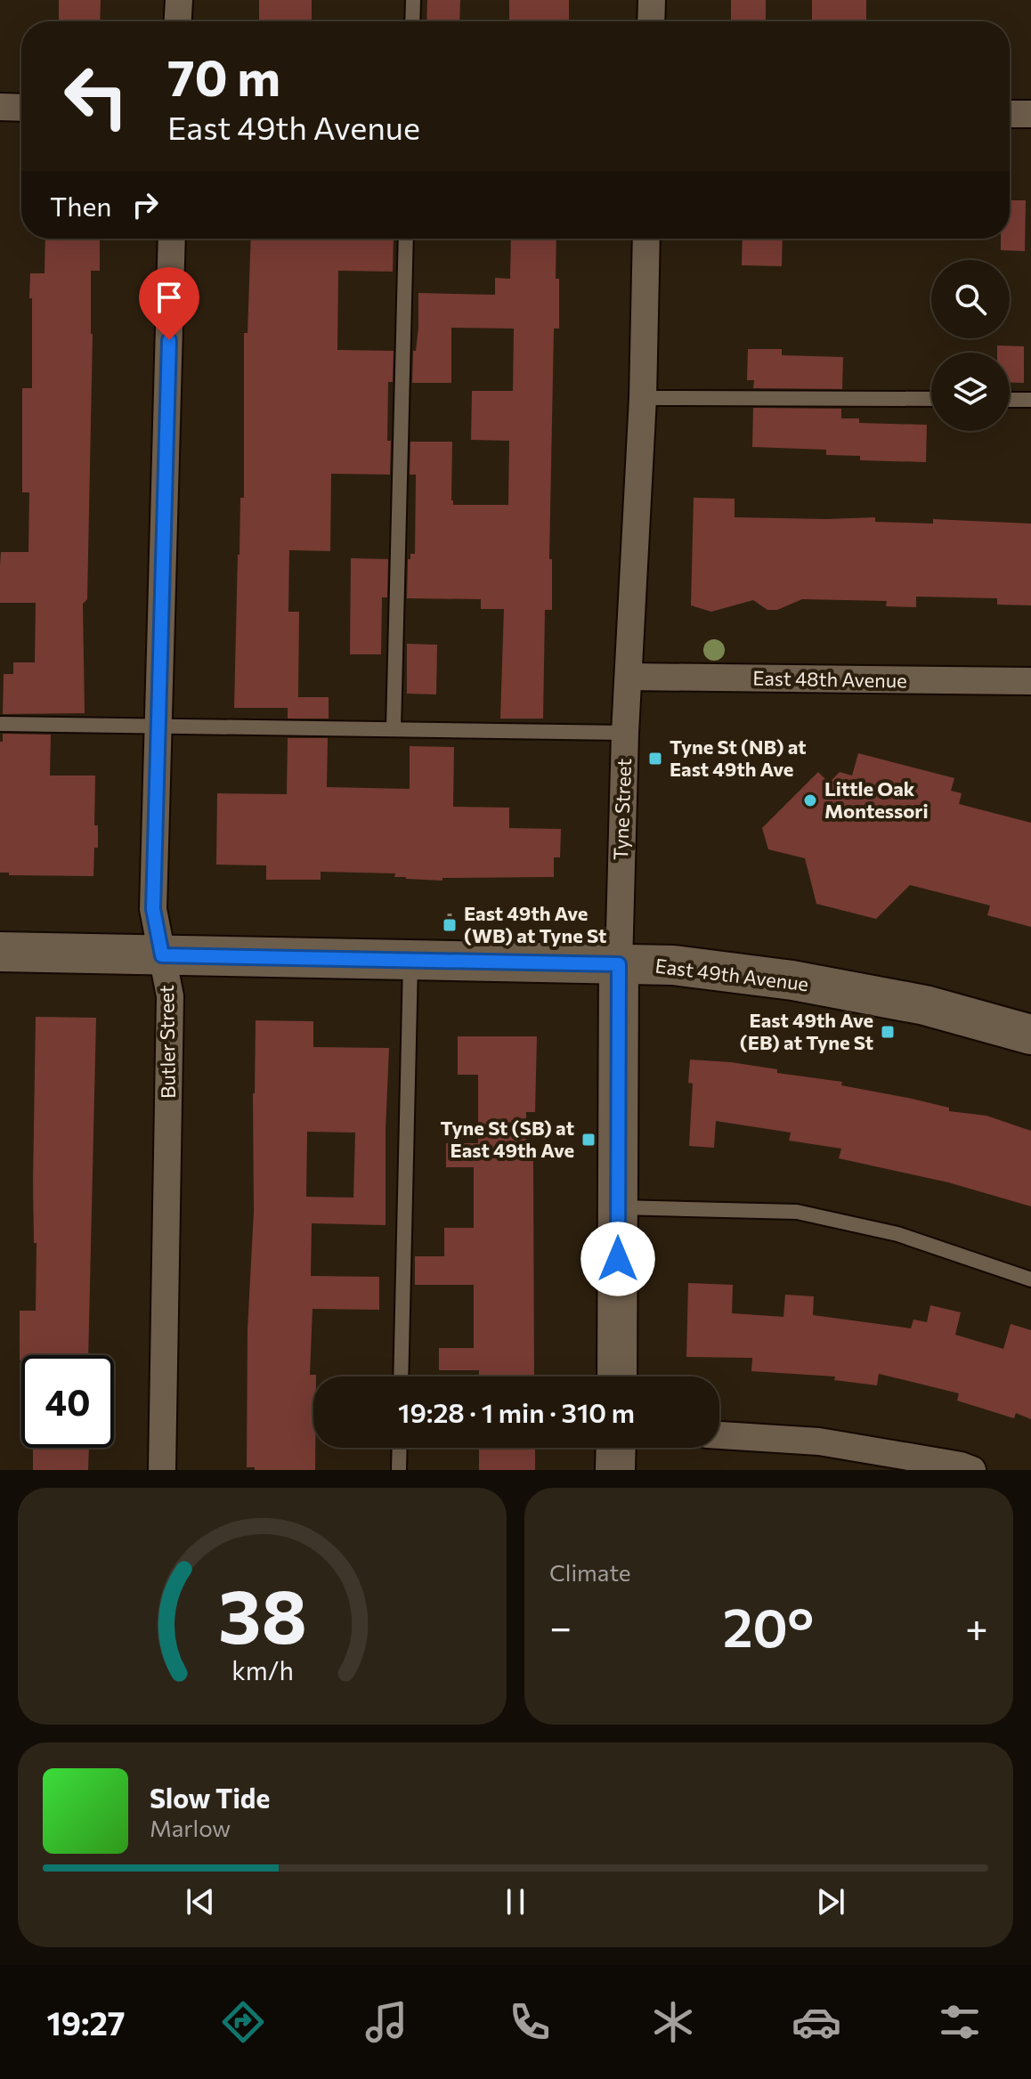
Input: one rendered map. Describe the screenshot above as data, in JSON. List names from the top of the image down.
{
  "streets": {
    "street": [
      "East 48th Avenue",
      "Tyne Street",
      "East 49th Avenue",
      "Butler Street"
    ]
  },
  "crossings": [
    ["East 48th Avenue", "Tyne Street"],
    ["Tyne Street", "East 49th Avenue"],
    ["East 49th Avenue", "Butler Street"]
  ],
  "places": {
    "transit": [
      "Tyne St (NB) at East 49th Ave",
      "East 49th Ave (WB) at Tyne St",
      "East 49th Ave (EB) at Tyne St",
      "Tyne St (SB) at East 49th Ave"
    ],
    "other": ["Little Oak Montessori"]
  },
  "page": {
    "turn": ["70 m", "East 49th Avenue"],
    "then": "Then",
    "limit": "40",
    "trip": "19:28 · 1 min · 310 m",
    "tile": "Climate",
    "heat": ["−", "20°", "+"],
    "song": ["Slow Tide", "Marlow"],
    "tabs": "19:27",
    "gauge": ["38", "km/h"]
  }
}
